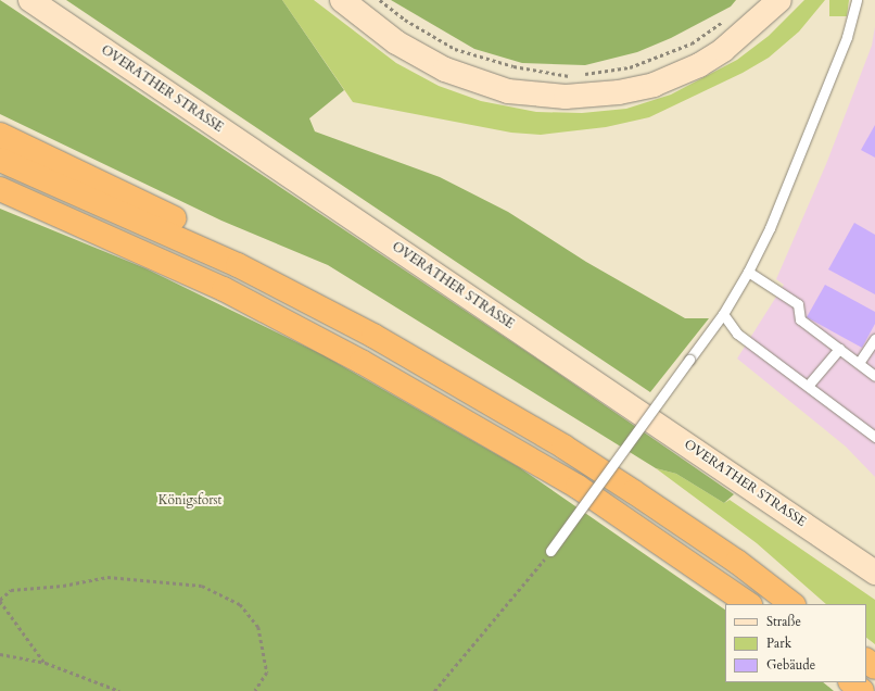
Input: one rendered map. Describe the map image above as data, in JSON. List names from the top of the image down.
{
  "streets": {
    "main road": ["OVERATHER STRASSE"]
  },
  "parks": ["Königsforst"],
  "legend": ["Straße", "Park", "Gebäude"]
}
